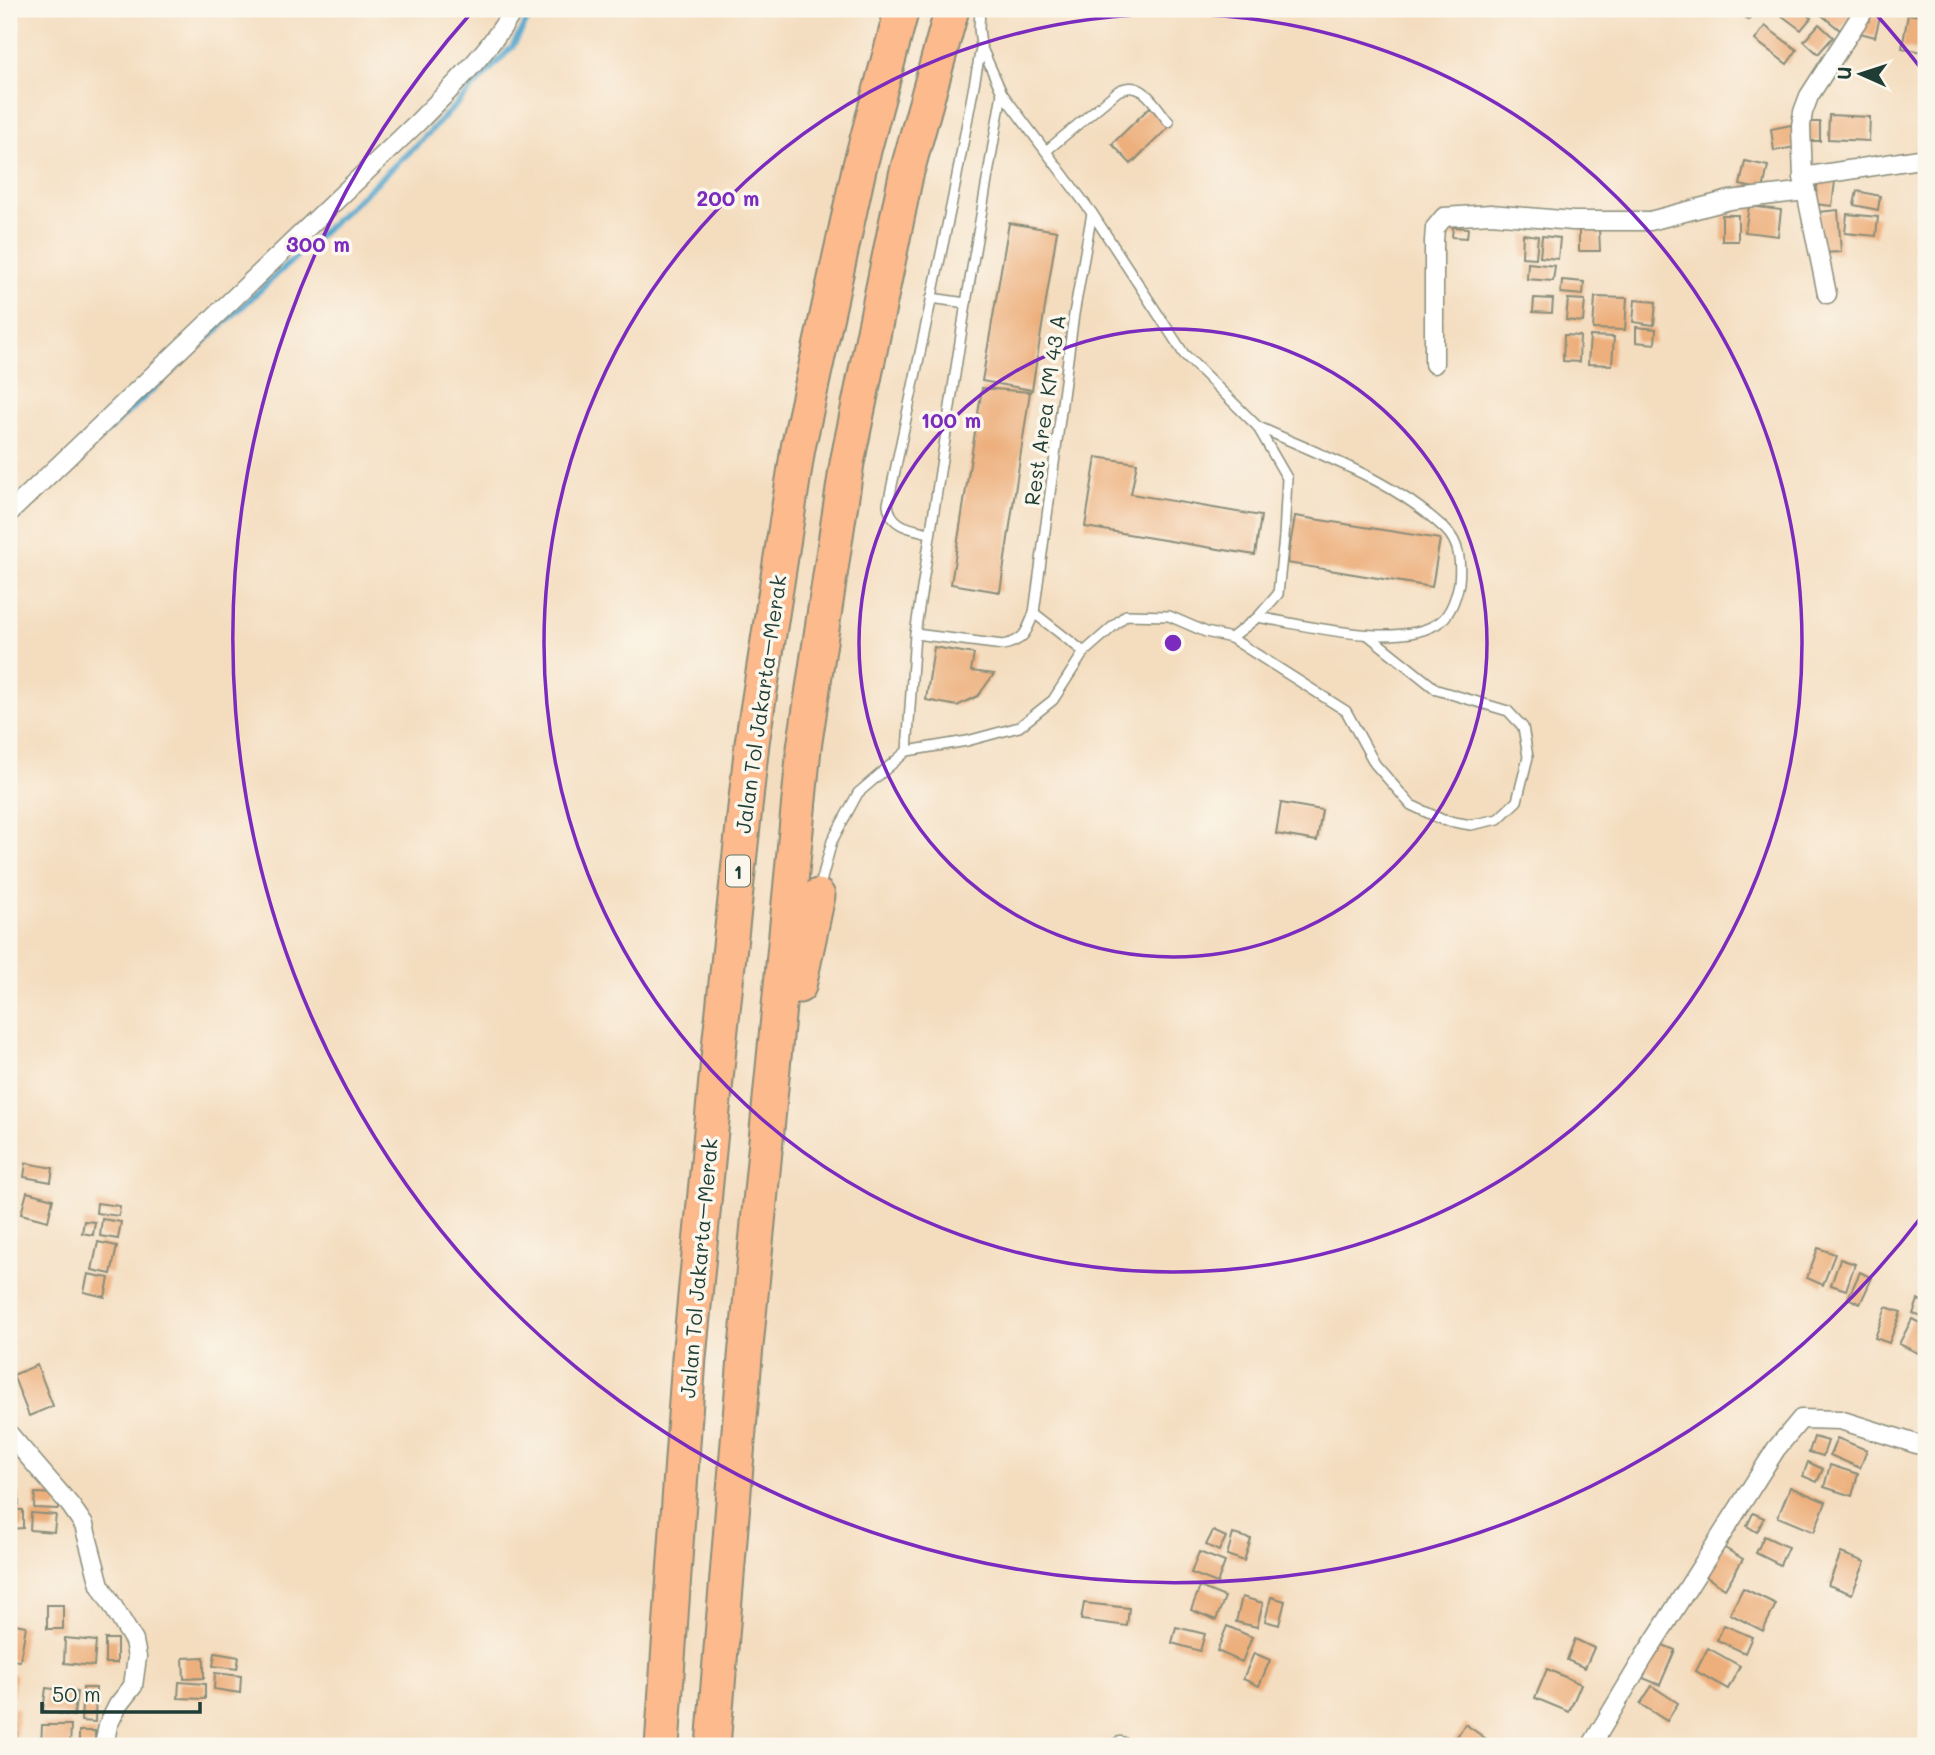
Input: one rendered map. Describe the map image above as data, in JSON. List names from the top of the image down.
{
  "streets": {
    "highway": ["Jalan Tol Jakarta–Merak", "1"],
    "lane": ["Rest Area KM 43 A"]
  },
  "scale_bar": "50 m",
  "north": "left",
  "rings": ["200 m", "300 m", "100 m"]
}
